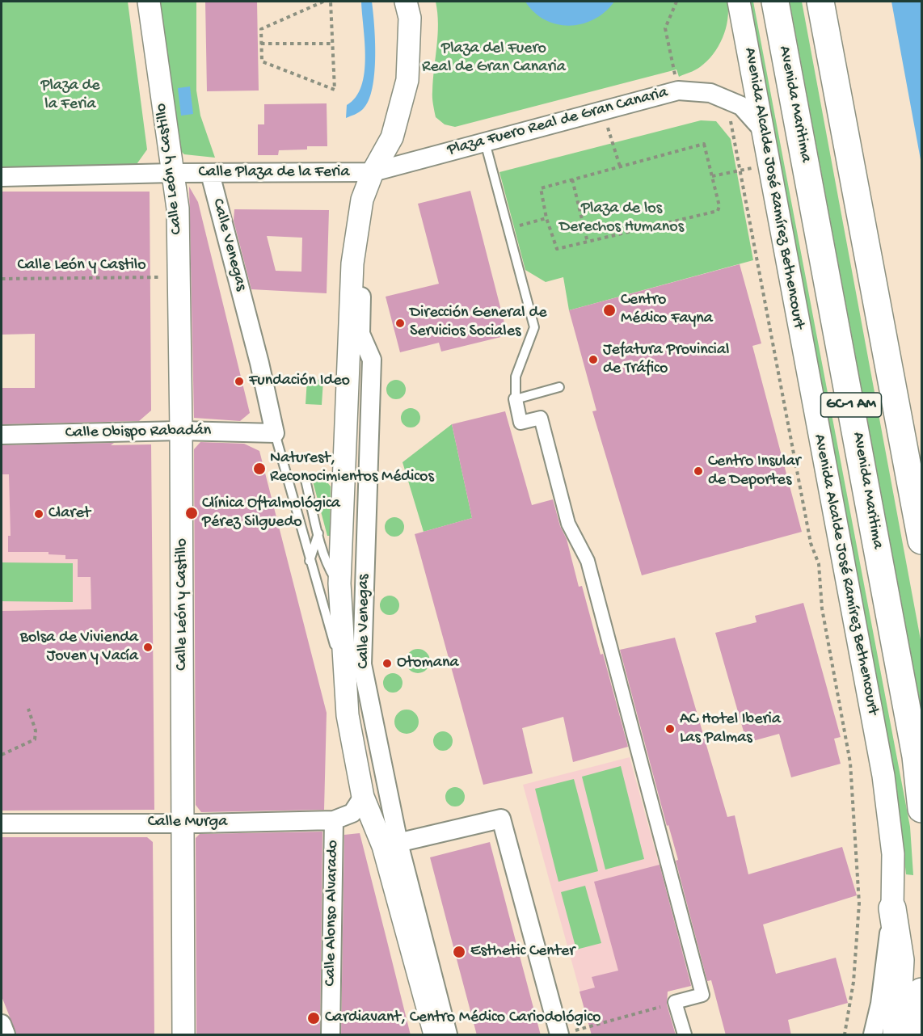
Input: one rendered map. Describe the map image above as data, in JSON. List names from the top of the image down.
{
  "streets": {
    "highway": ["Avenida Maritima", "GC-1 AM"],
    "street": [
      "Plaza Fuero Real de Gran Canaria",
      "Calle León y Castillo",
      "Calle Plaza de la Feria",
      "Avenida Alcalde José Ramírez Bethencourt",
      "Calle Venegas",
      "Calle Obispo Rabadán",
      "Calle Murga",
      "Calle Alonso Alvarado"
    ],
    "path": ["Calle León y Castilo"]
  },
  "crossings": [
    ["Plaza Fuero Real de Gran Canaria", "Calle Plaza de la Feria"],
    ["Plaza Fuero Real de Gran Canaria", "Avenida Alcalde José Ramírez Bethencourt"],
    ["Plaza Fuero Real de Gran Canaria", "Calle Venegas"],
    ["Calle León y Castillo", "Calle Plaza de la Feria"],
    ["Calle León y Castillo", "Calle Obispo Rabadán"],
    ["Calle León y Castillo", "Calle Murga"],
    ["Calle Plaza de la Feria", "Calle Venegas"],
    ["Calle Venegas", "Calle Obispo Rabadán"],
    ["Calle Venegas", "Calle Murga"],
    ["Calle Murga", "Calle Alonso Alvarado"]
  ],
  "parks": ["Plaza del Fuero Real de Gran Canaria", "Plaza de la Feria", "Plaza de los Derechos Humanos"],
  "places": [
    "Centro Médico Fayna",
    "Dirección General de Servicios Sociales",
    "Jefatura Provincial de Tráfico",
    "Fundación Ideo",
    "Naturest, Reconocimientos Médicos",
    "Centro Insular de Deportes",
    "Clínica Oftalmológica Pérez Silguedo",
    "Claret",
    "Bolsa de Vivienda Joven y Vacía",
    "Otomana",
    "AC Hotel Iberia Las Palmas",
    "Esthetic Center",
    "Cardiavant, Centro Médico Cariodológico"
  ]
}
